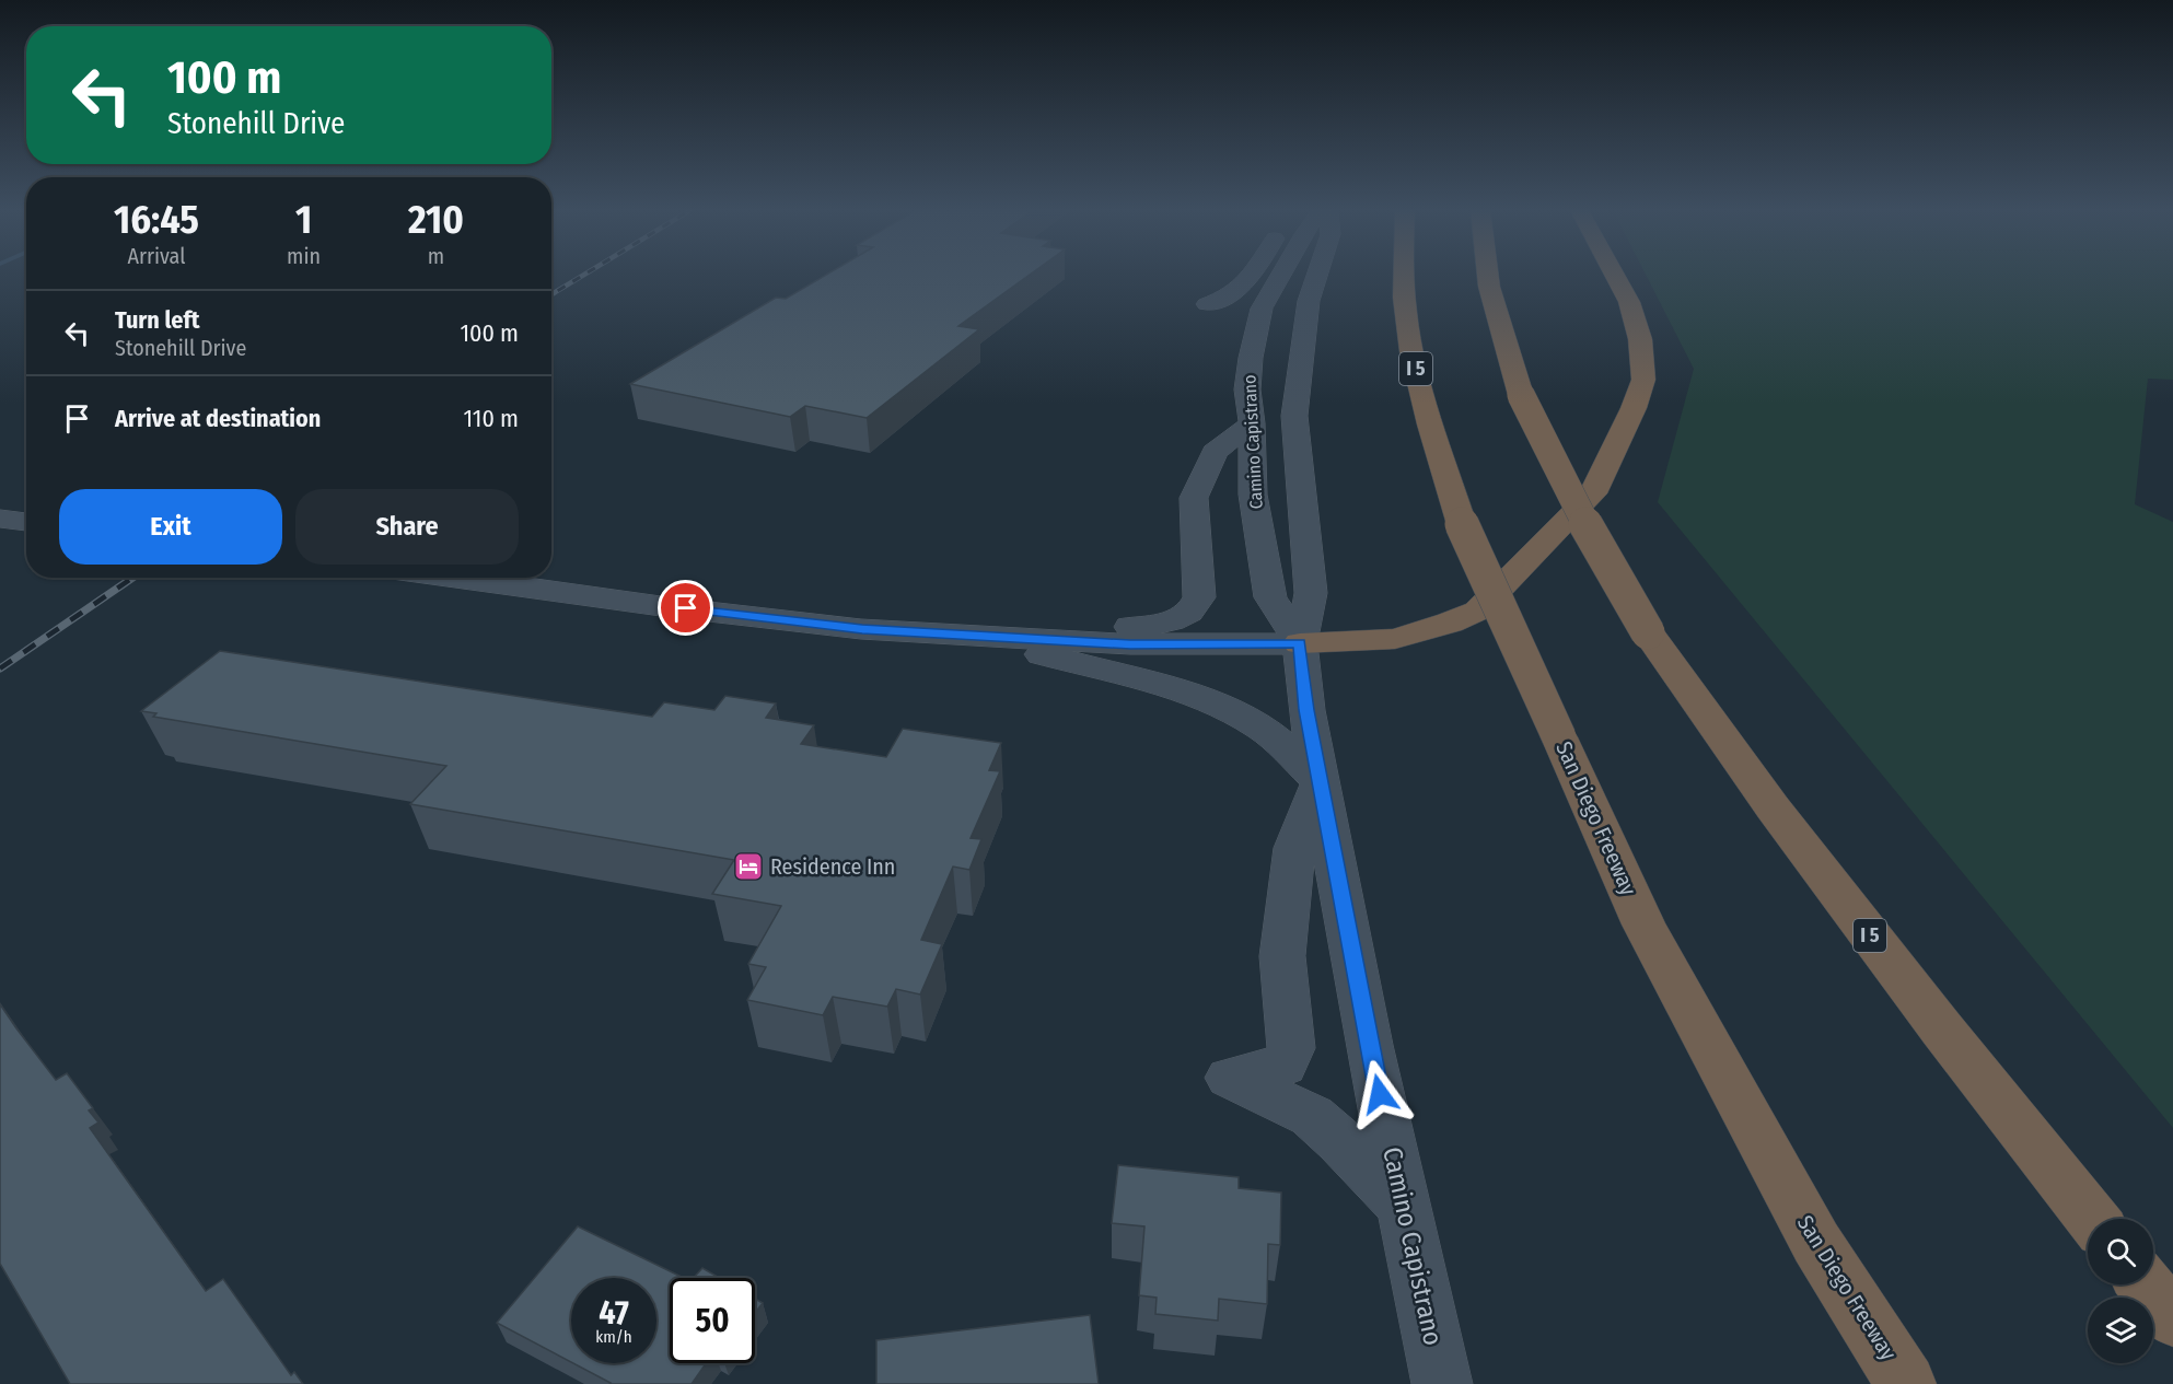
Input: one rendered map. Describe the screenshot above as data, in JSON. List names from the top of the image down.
{
  "streets": {
    "highway": ["I 5", "San Diego Freeway"],
    "main road": ["Camino Capistrano"]
  },
  "places": {
    "hotel": ["Residence Inn"]
  },
  "page": {
    "turn": ["100 m", "Stonehill Drive"],
    "eta": [
      "16:45",
      "Arrival",
      "1",
      "min",
      "210",
      "m"
    ],
    "list": [
      {
        "name": "Turn left",
        "note": "Stonehill Drive",
        "value": "100 m"
      },
      {
        "name": "Arrive at destination",
        "value": "110 m"
      }
    ],
    "buttons": ["Exit", "Share"],
    "speed": "47 km/h",
    "limit": "50"
  }
}
